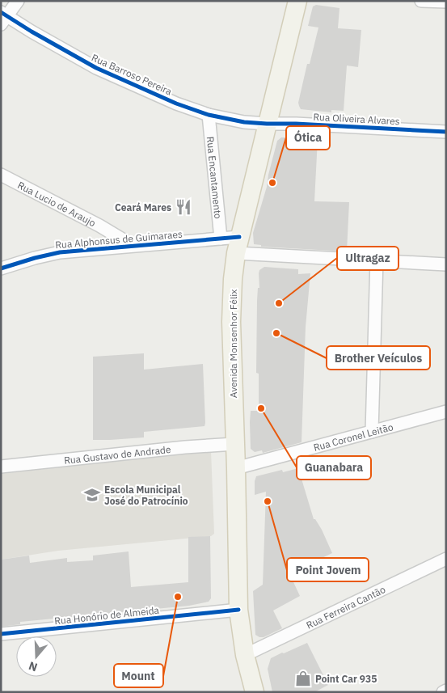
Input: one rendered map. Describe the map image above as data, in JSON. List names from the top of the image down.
{
  "streets": {
    "main road": ["Avenida Monsenhor Félix"],
    "street": [
      "Rua Barroso Pereira",
      "Rua Oliveira Alvares",
      "Rua Encantamento",
      "Rua Lucio de Araujo",
      "Rua Alphonsus de Guimaraes",
      "Rua Coronel Leitão",
      "Rua Gustavo de Andrade",
      "Rua Ferreira Cantão",
      "Rua Honório de Almeida"
    ]
  },
  "crossings": [
    ["Rua Barroso Pereira", "Rua Oliveira Alvares"],
    ["Rua Barroso Pereira", "Rua Encantamento"],
    ["Rua Barroso Pereira", "Avenida Monsenhor Félix"],
    ["Rua Oliveira Alvares", "Avenida Monsenhor Félix"],
    ["Rua Encantamento", "Rua Alphonsus de Guimaraes"],
    ["Rua Lucio de Araujo", "Rua Alphonsus de Guimaraes"],
    ["Rua Alphonsus de Guimaraes", "Avenida Monsenhor Félix"],
    ["Avenida Monsenhor Félix", "Rua Coronel Leitão"],
    ["Avenida Monsenhor Félix", "Rua Gustavo de Andrade"],
    ["Avenida Monsenhor Félix", "Rua Ferreira Cantão"],
    ["Avenida Monsenhor Félix", "Rua Honório de Almeida"]
  ],
  "places": {
    "other": [
      "Ótica",
      "Ultragaz",
      "Brother Veículos",
      "Guanabara",
      "Point Jovem",
      "Mount"
    ],
    "restaurant": ["Ceará Mares"],
    "school or university": ["Escola Municipal José do Patrocínio"],
    "shop": ["Point Car 935"]
  },
  "north": "bottom"
}
